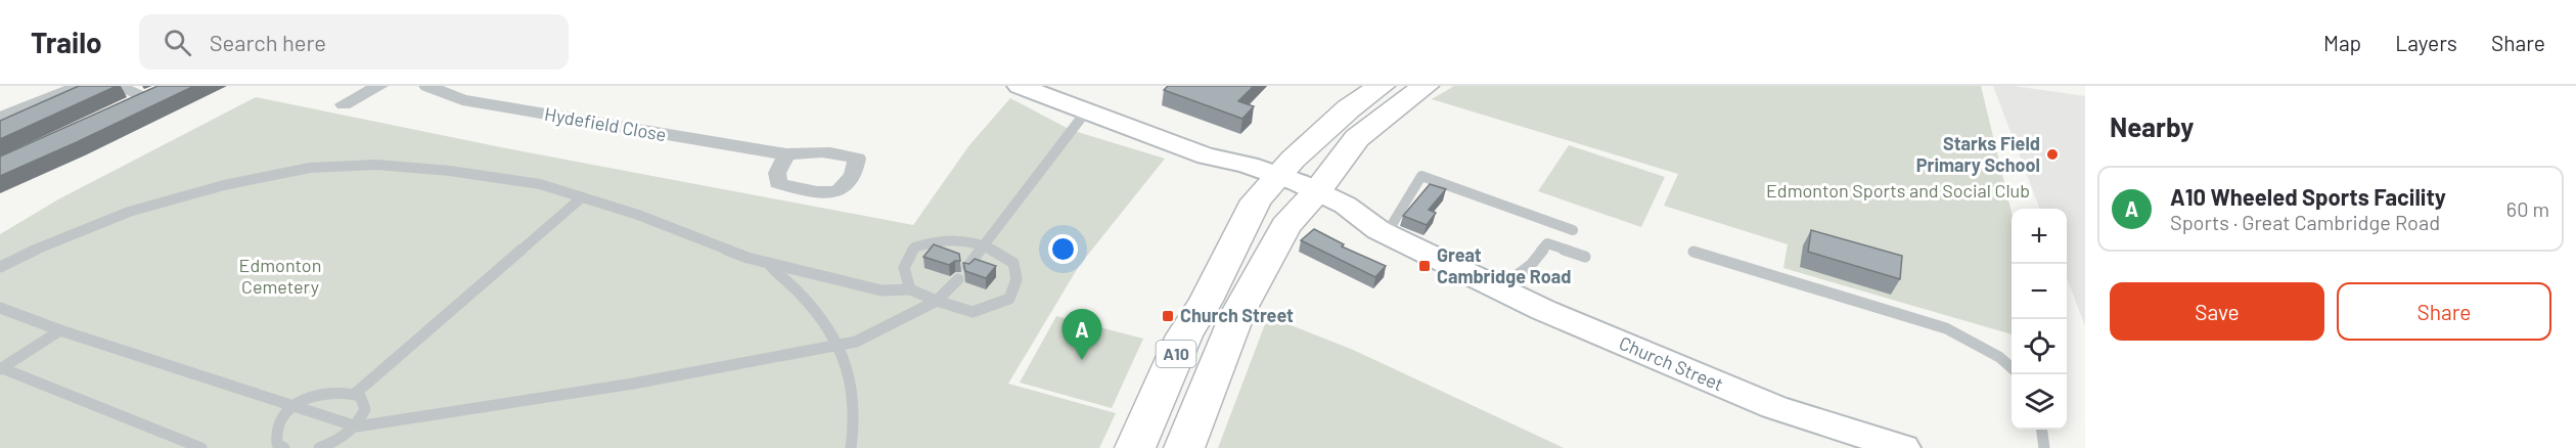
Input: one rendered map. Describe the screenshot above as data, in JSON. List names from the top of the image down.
{
  "streets": {
    "highway": ["A10"],
    "main road": ["Church Street"],
    "street": ["Hydefield Close"]
  },
  "crossings": [
    ["A10", "Church Street"]
  ],
  "parks": ["Edmonton Sports and Social Club", "Edmonton Cemetery"],
  "places": {
    "other": ["Starks Field Primary School"],
    "transit": ["Great Cambridge Road", "Church Street"]
  },
  "page": {
    "header": "Trailo",
    "search": "Search here",
    "nav": ["Map", "Layers", "Share"],
    "heading": "Nearby",
    "list": [
      {
        "mark": "A",
        "name": "A10 Wheeled Sports Facility",
        "note": "Sports · Great Cambridge Road",
        "value": "60 m"
      }
    ],
    "map_buttons": ["+", "−"],
    "buttons": ["Save", "Share"],
    "pins": "A"
  }
}
